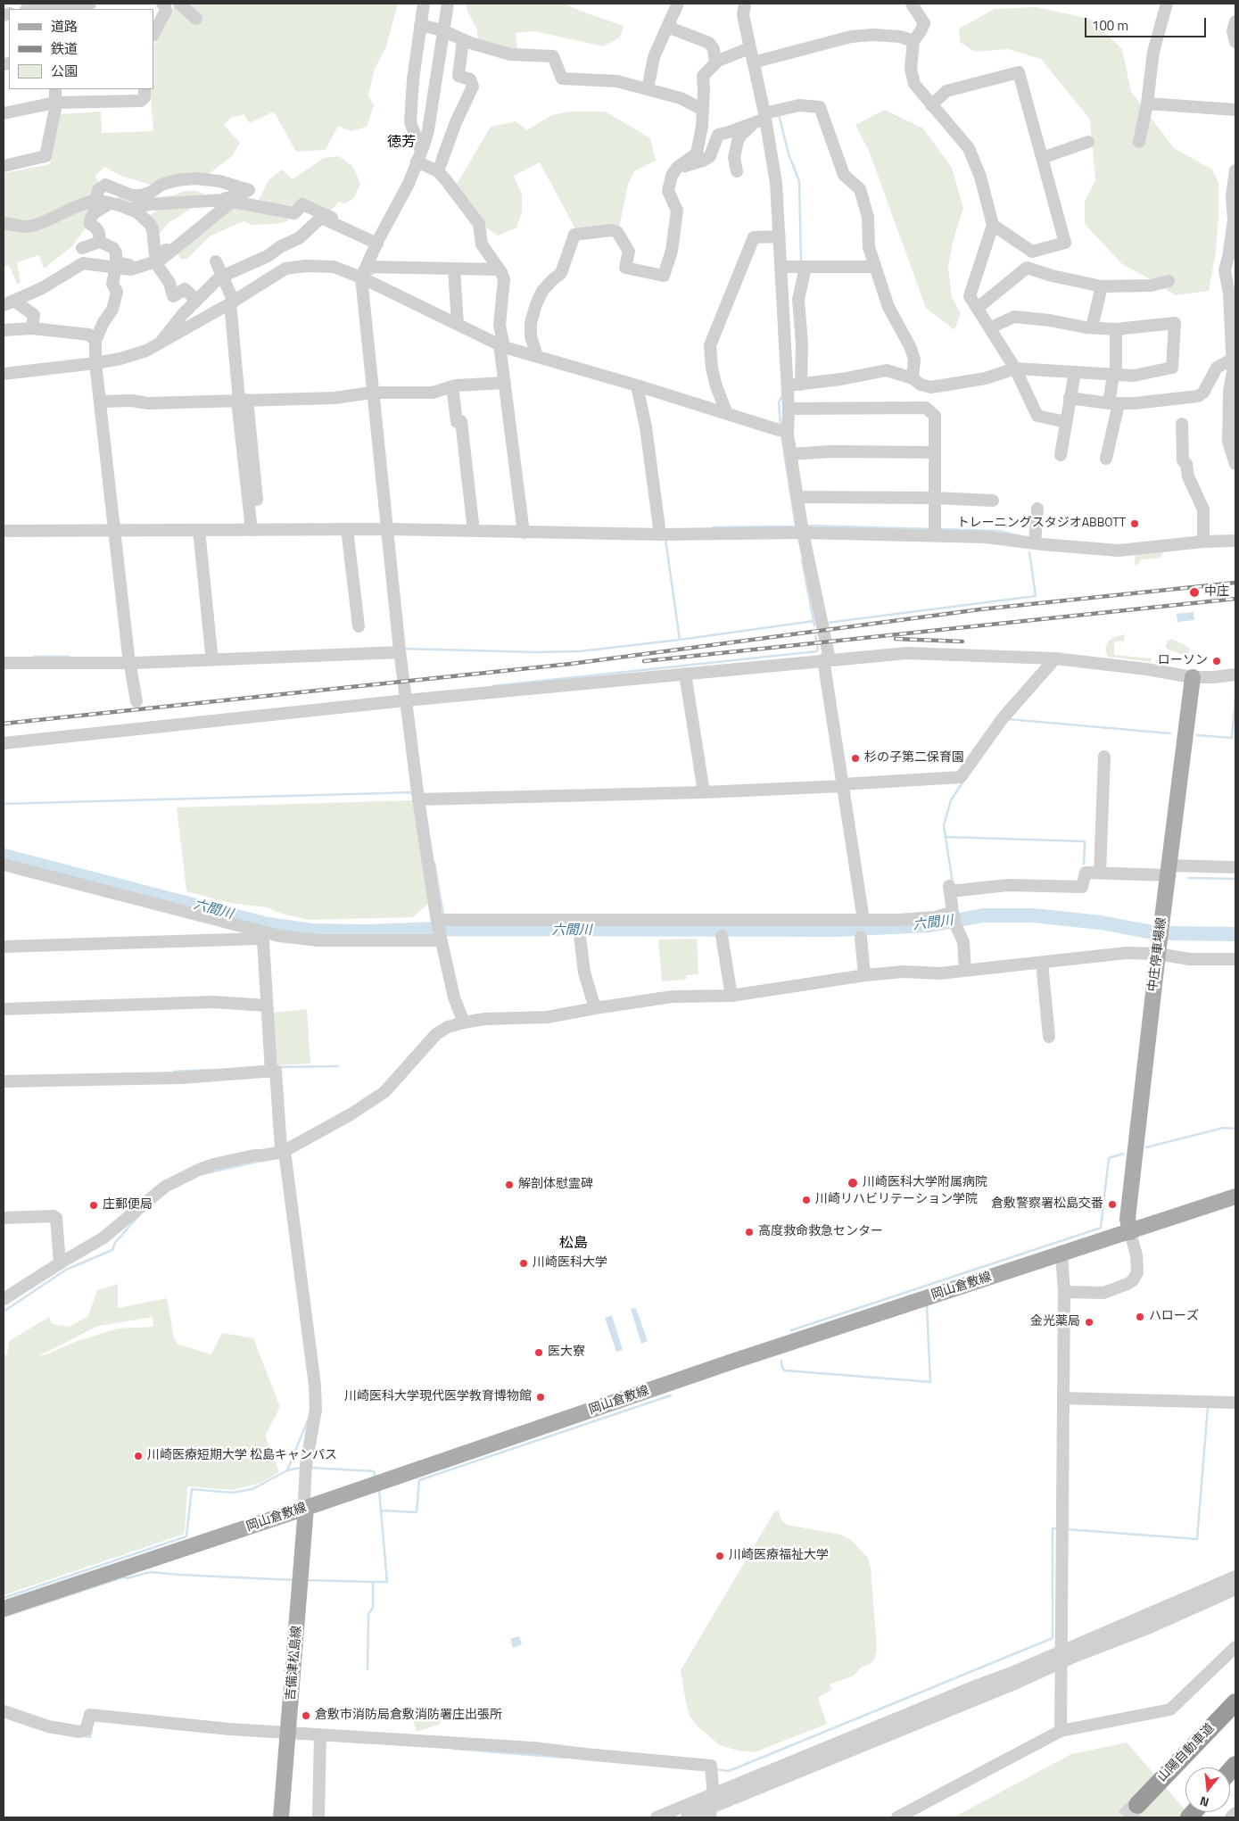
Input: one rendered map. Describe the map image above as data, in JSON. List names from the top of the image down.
{
  "streets": {
    "highway": ["山陽自動車道"],
    "main road": ["中庄停車場線", "岡山倉敷線", "吉備津松島線"]
  },
  "crossings": [
    ["中庄停車場線", "岡山倉敷線"],
    ["岡山倉敷線", "吉備津松島線"]
  ],
  "districts": ["徳芳", "松島"],
  "water": ["六間川"],
  "places": [
    "トレーニングスタジオABBOTT",
    "中庄",
    "ローソン",
    "杉の子第二保育園",
    "川崎医科大学附属病院",
    "解剖体慰霊碑",
    "川崎リハビリテーション学院",
    "倉敷警察署松島交番",
    "庄郵便局",
    "高度救命救急センター",
    "川崎医科大学",
    "ハローズ",
    "金光薬局",
    "医大寮",
    "川崎医科大学現代医学教育博物館",
    "川崎医療短期大学 松島キャンパス",
    "川崎医療福祉大学",
    "倉敷市消防局倉敷消防署庄出張所"
  ],
  "legend": ["道路", "鉄道", "公園"],
  "scale_bar": "100 m",
  "north": "bottom"
}
